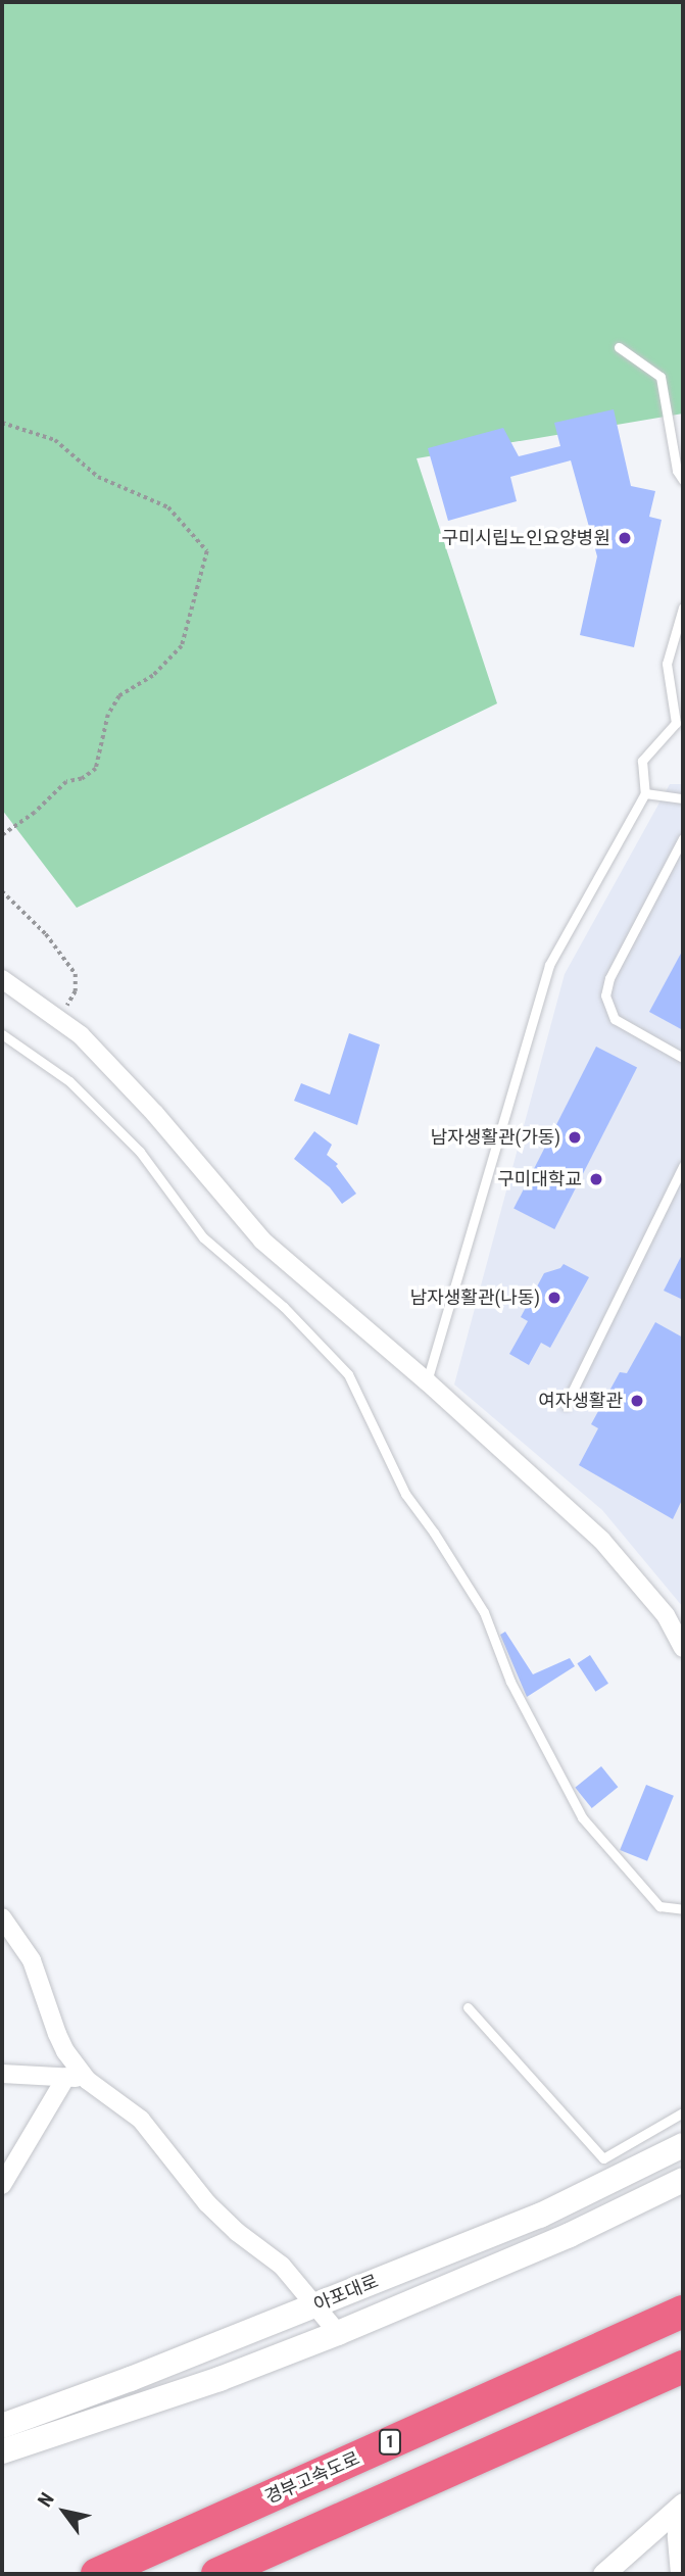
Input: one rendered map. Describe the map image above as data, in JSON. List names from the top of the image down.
{
  "streets": {
    "highway": ["1", "경부고속도로"],
    "main road": ["아포대로"]
  },
  "places": [
    "구미시립노인요양병원",
    "남자생활관(가동)",
    "구미대학교",
    "남자생활관(나동)",
    "여자생활관"
  ],
  "north": "top left"
}
